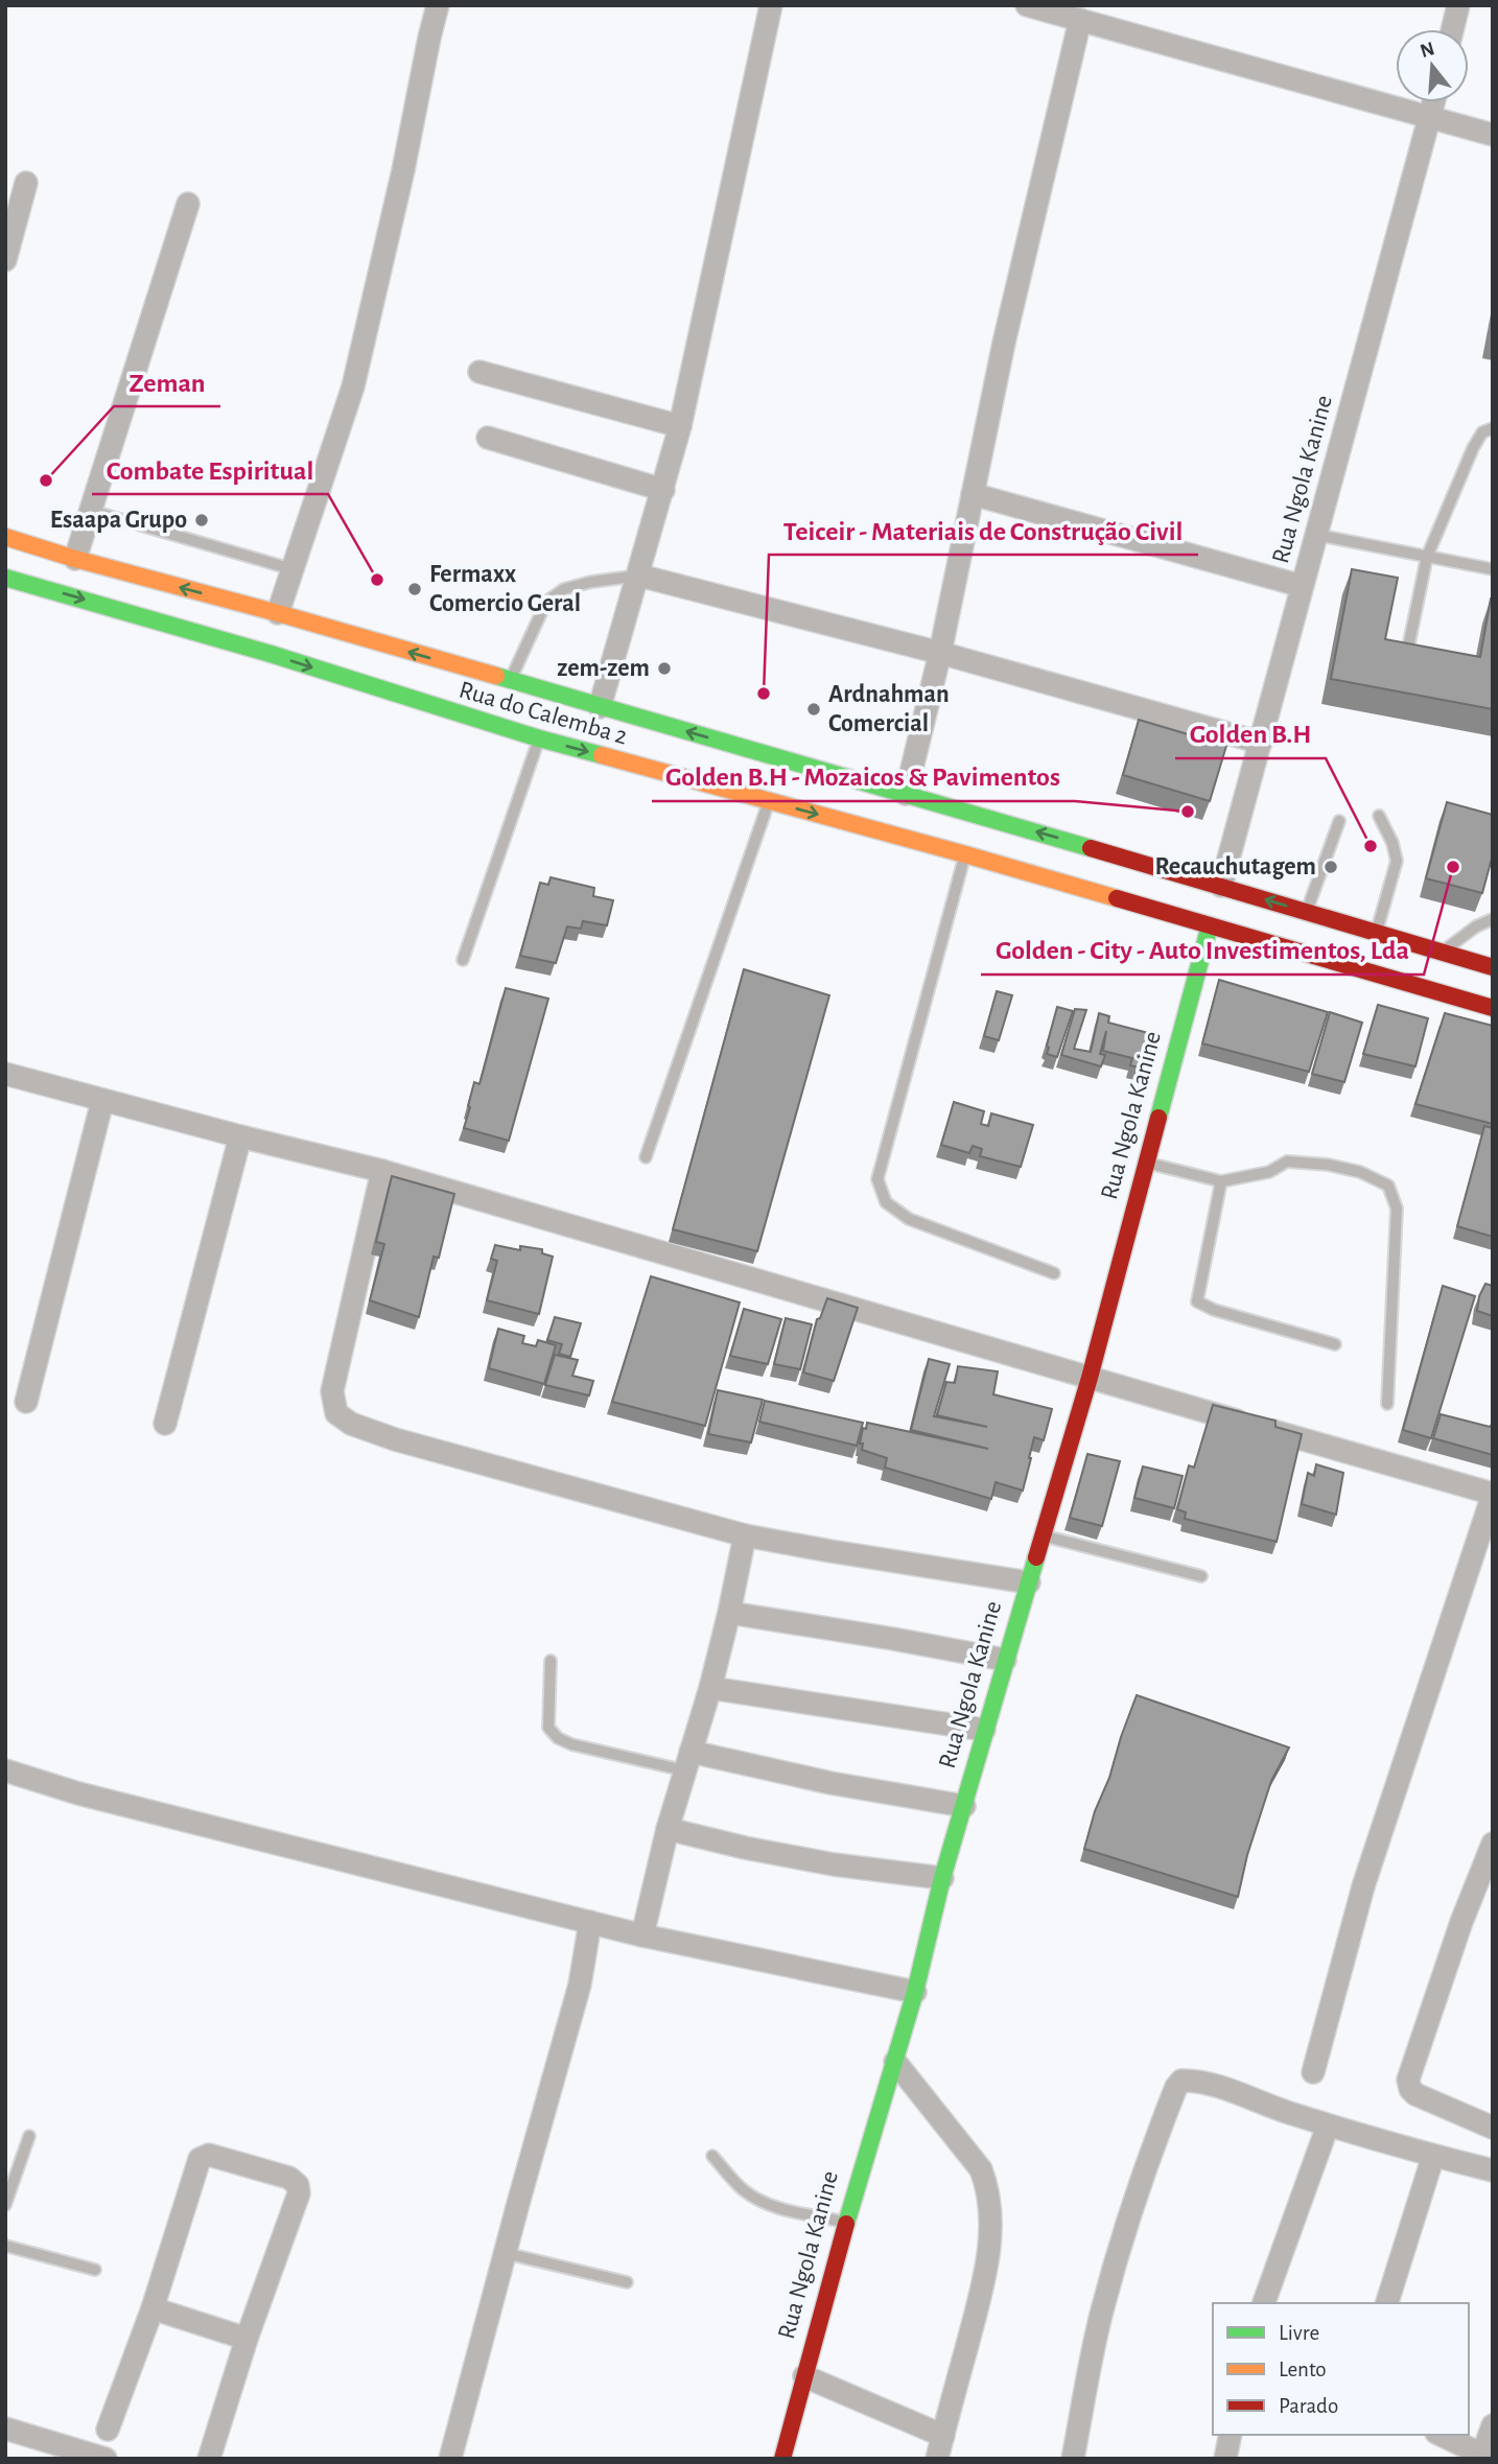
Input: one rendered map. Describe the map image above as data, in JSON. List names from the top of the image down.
{
  "streets": {
    "main road": ["Rua Ngola Kanine", "Rua do Calemba 2"]
  },
  "crossings": [
    ["Rua Ngola Kanine", "Rua do Calemba 2"]
  ],
  "places": [
    "Zeman",
    "Esaapa Grupo",
    "Combate Espiritual",
    "Fermaxx Comercio Geral",
    "zem-zem",
    "Teiceir - Materiais de Construção Civil",
    "Ardnahman Comercial",
    "Golden B.H - Mozaicos & Pavimentos",
    "Golden B.H",
    "Recauchutagem",
    "Golden - City - Auto Investimentos, Lda"
  ],
  "legend": ["Livre", "Lento", "Parado"],
  "north": "top"
}
